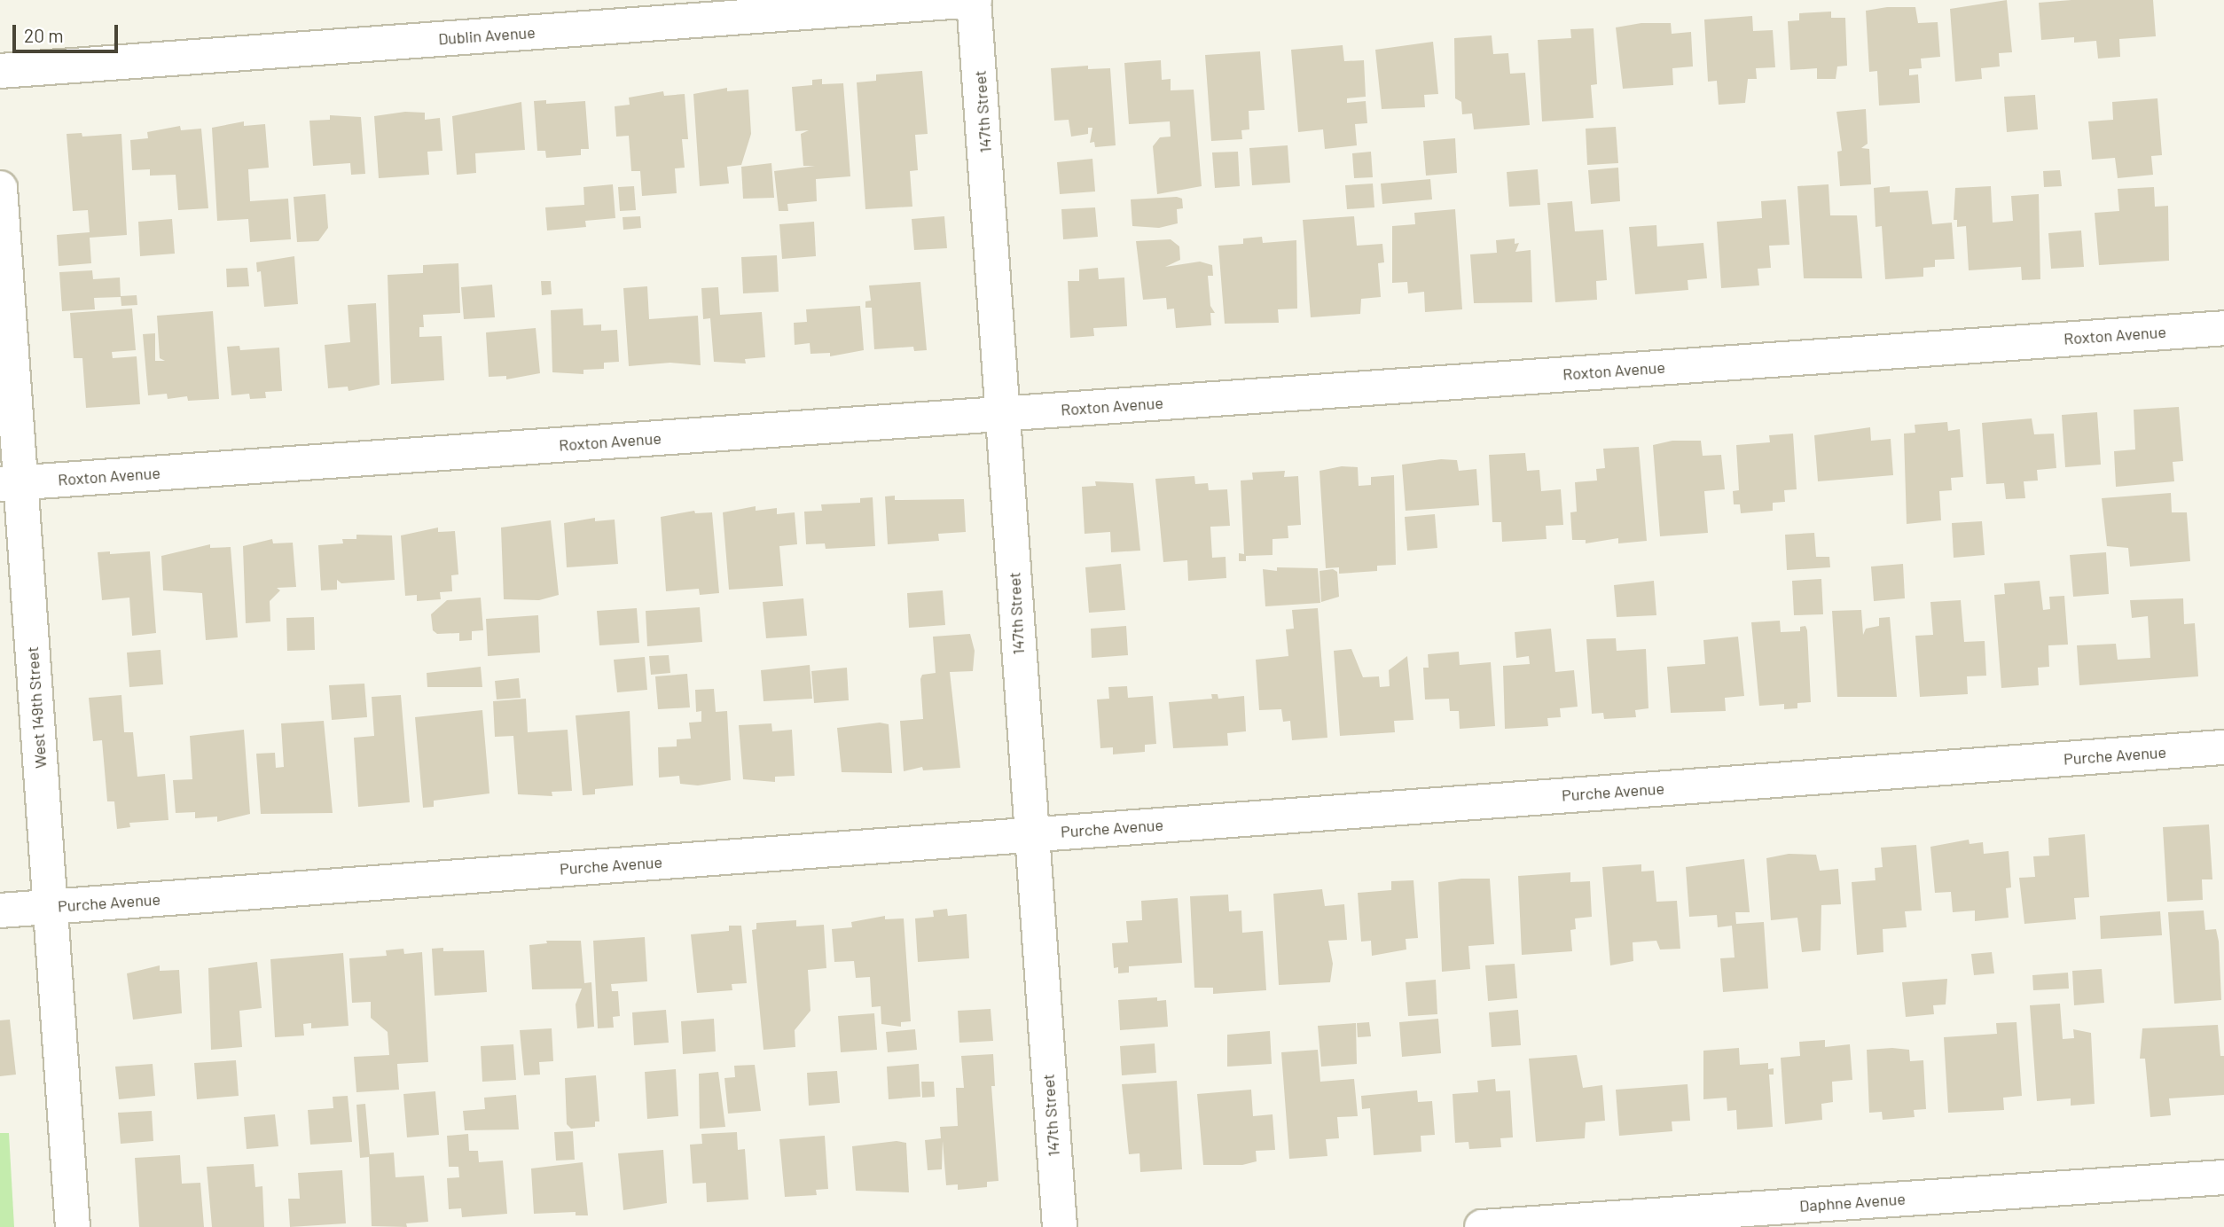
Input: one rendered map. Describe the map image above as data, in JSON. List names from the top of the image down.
{
  "streets": {
    "street": [
      "Dublin Avenue",
      "147th Street",
      "Roxton Avenue",
      "West 149th Street",
      "Purche Avenue",
      "Daphne Avenue"
    ]
  },
  "crossings": [
    ["Dublin Avenue", "147th Street"],
    ["147th Street", "Roxton Avenue"],
    ["147th Street", "Purche Avenue"],
    ["Roxton Avenue", "West 149th Street"],
    ["West 149th Street", "Purche Avenue"]
  ],
  "scale_bar": "20 m"
}
